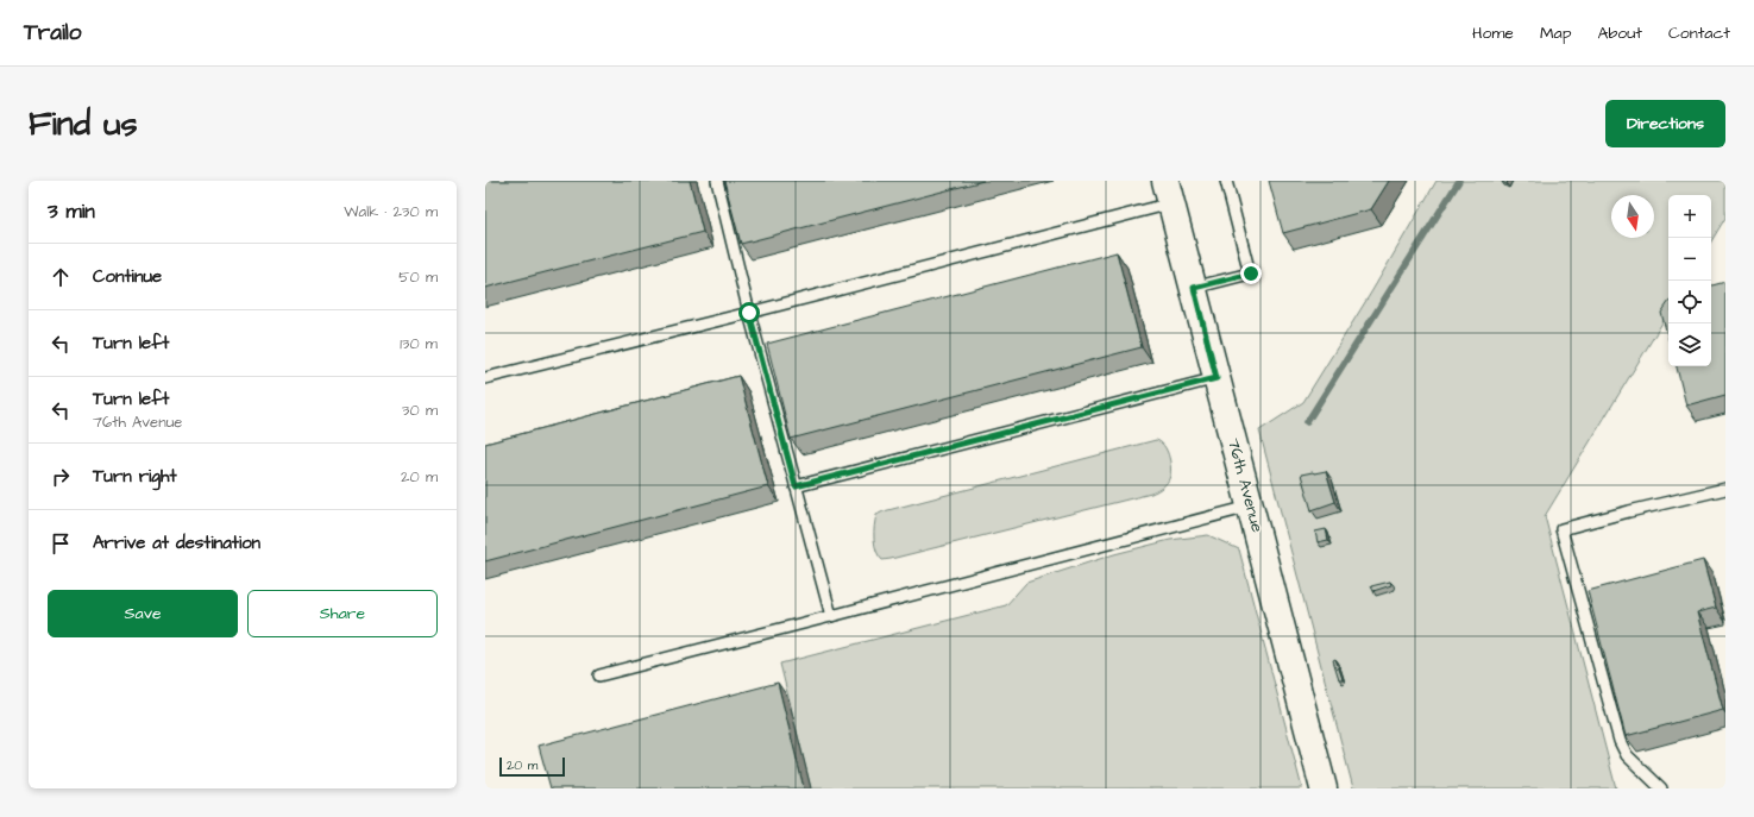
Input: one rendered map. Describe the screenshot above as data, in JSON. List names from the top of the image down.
{
  "streets": {
    "street": ["76th Avenue"]
  },
  "scale_bar": "20 m",
  "north": "bottom",
  "page": {
    "header": "Trailo",
    "nav": [
      "Home",
      "Map",
      "About",
      "Contact"
    ],
    "buttons": [
      "Directions",
      ["Save", "Share"]
    ],
    "title": "Find us",
    "heading": ["3 min", "Walk · 230 m"],
    "map_buttons": ["+", "−"],
    "list": [
      ["Continue", "50 m"],
      ["Turn left", "130 m"],
      ["Turn left", "76th Avenue", "30 m"],
      ["Turn right", "20 m"],
      "Arrive at destination"
    ],
    "scale": "20 m"
  }
}
